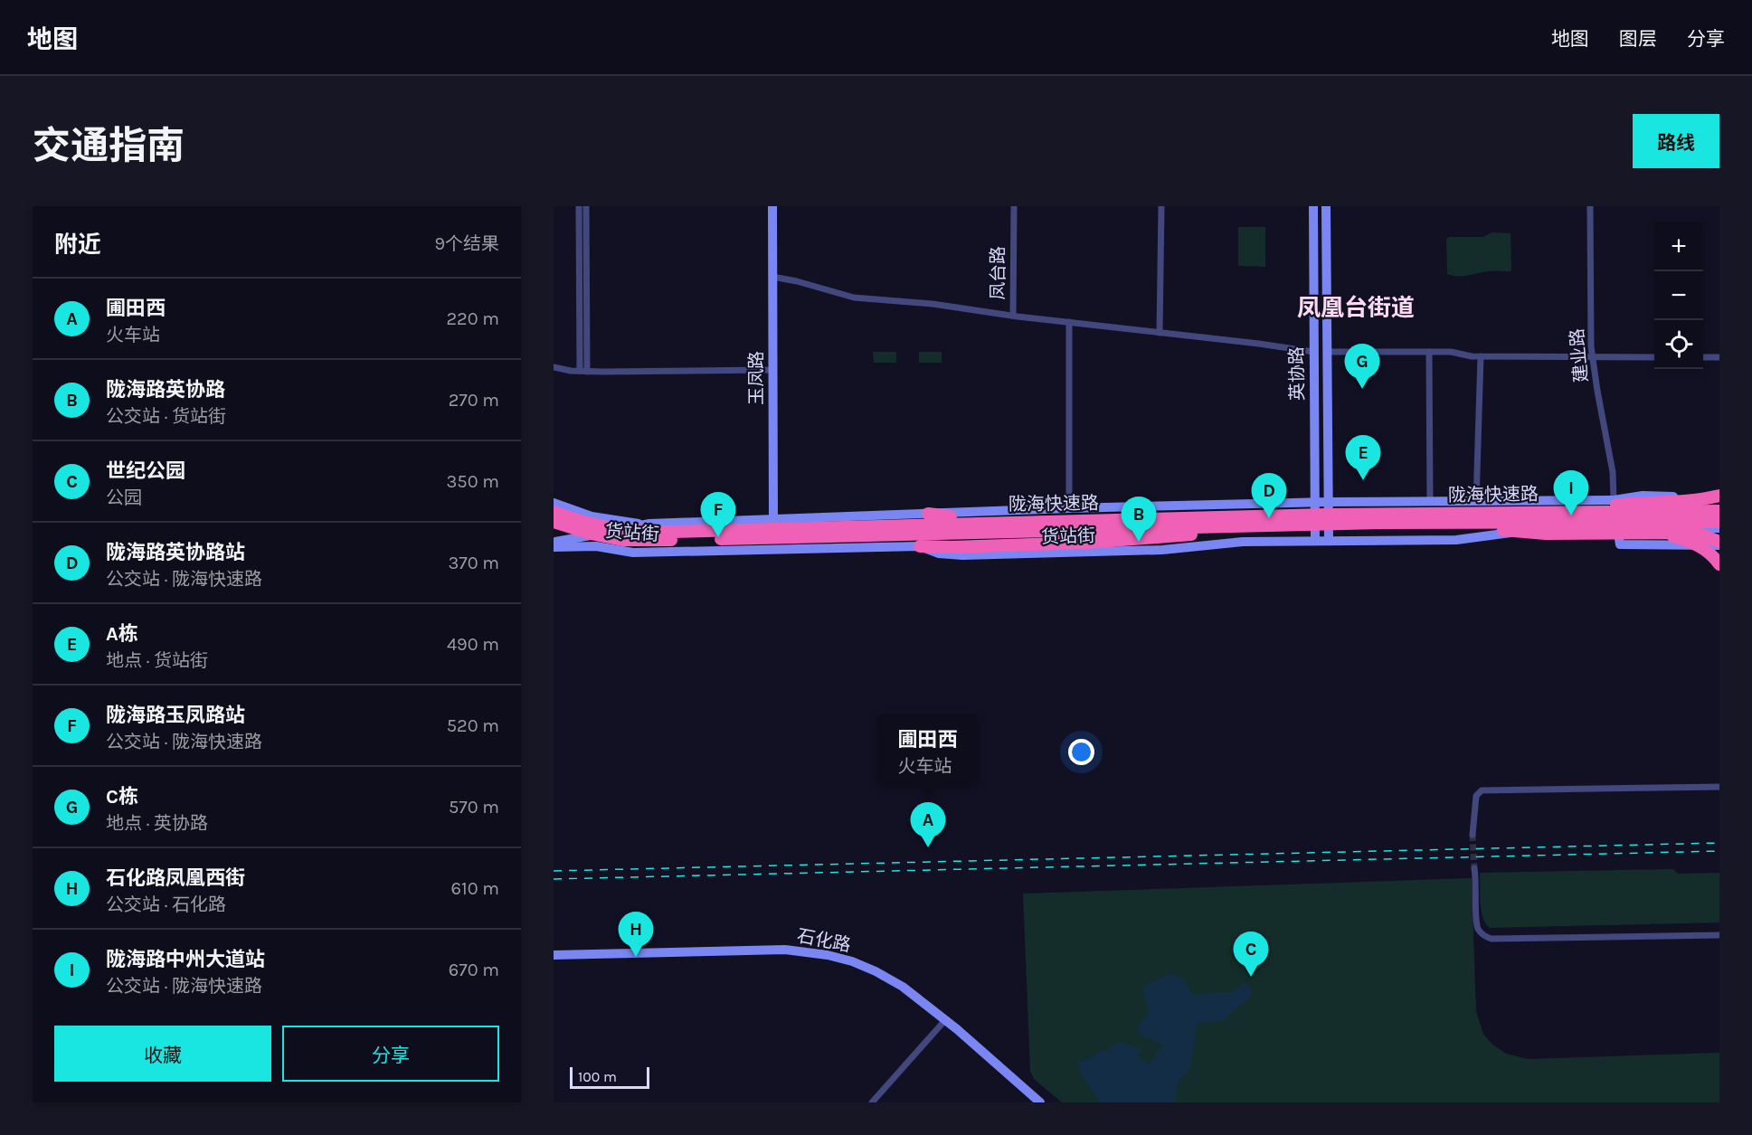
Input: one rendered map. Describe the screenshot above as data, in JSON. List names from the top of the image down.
{
  "streets": {
    "highway": ["陇海快速路"],
    "street": [
      "凤台路",
      "建业路",
      "英协路",
      "玉凤路",
      "货站街",
      "石化路"
    ]
  },
  "crossings": [
    ["建业路", "货站街"],
    ["英协路", "货站街"],
    ["玉凤路", "货站街"]
  ],
  "districts": ["凤凰台街道"],
  "scale_bar": "100 m",
  "page": {
    "header": "地图",
    "nav": ["地图", "图层", "分享"],
    "title": "交通指南",
    "buttons": [
      "路线",
      ["收藏", "分享"]
    ],
    "heading": ["附近", "9个结果"],
    "map_buttons": ["+", "−"],
    "list": [
      {
        "mark": "A",
        "name": "圃田西",
        "note": "火车站",
        "value": "220 m"
      },
      {
        "mark": "B",
        "name": "陇海路英协路",
        "note": "公交站 · 货站街",
        "value": "270 m"
      },
      {
        "mark": "C",
        "name": "世纪公园",
        "note": "公园",
        "value": "350 m"
      },
      {
        "mark": "D",
        "name": "陇海路英协路站",
        "note": "公交站 · 陇海快速路",
        "value": "370 m"
      },
      {
        "mark": "E",
        "name": "A栋",
        "note": "地点 · 货站街",
        "value": "490 m"
      },
      {
        "mark": "F",
        "name": "陇海路玉凤路站",
        "note": "公交站 · 陇海快速路",
        "value": "520 m"
      },
      {
        "mark": "G",
        "name": "C栋",
        "note": "地点 · 英协路",
        "value": "570 m"
      },
      {
        "mark": "H",
        "name": "石化路凤凰西街",
        "note": "公交站 · 石化路",
        "value": "610 m"
      },
      {
        "mark": "I",
        "name": "陇海路中州大道站",
        "note": "公交站 · 陇海快速路",
        "value": "670 m"
      }
    ],
    "pins": [
      "G",
      "E",
      "I",
      "D",
      "F",
      "B",
      "A",
      "H",
      "C"
    ],
    "popup": ["圃田西", "火车站"],
    "scale": "100 m"
  }
}
